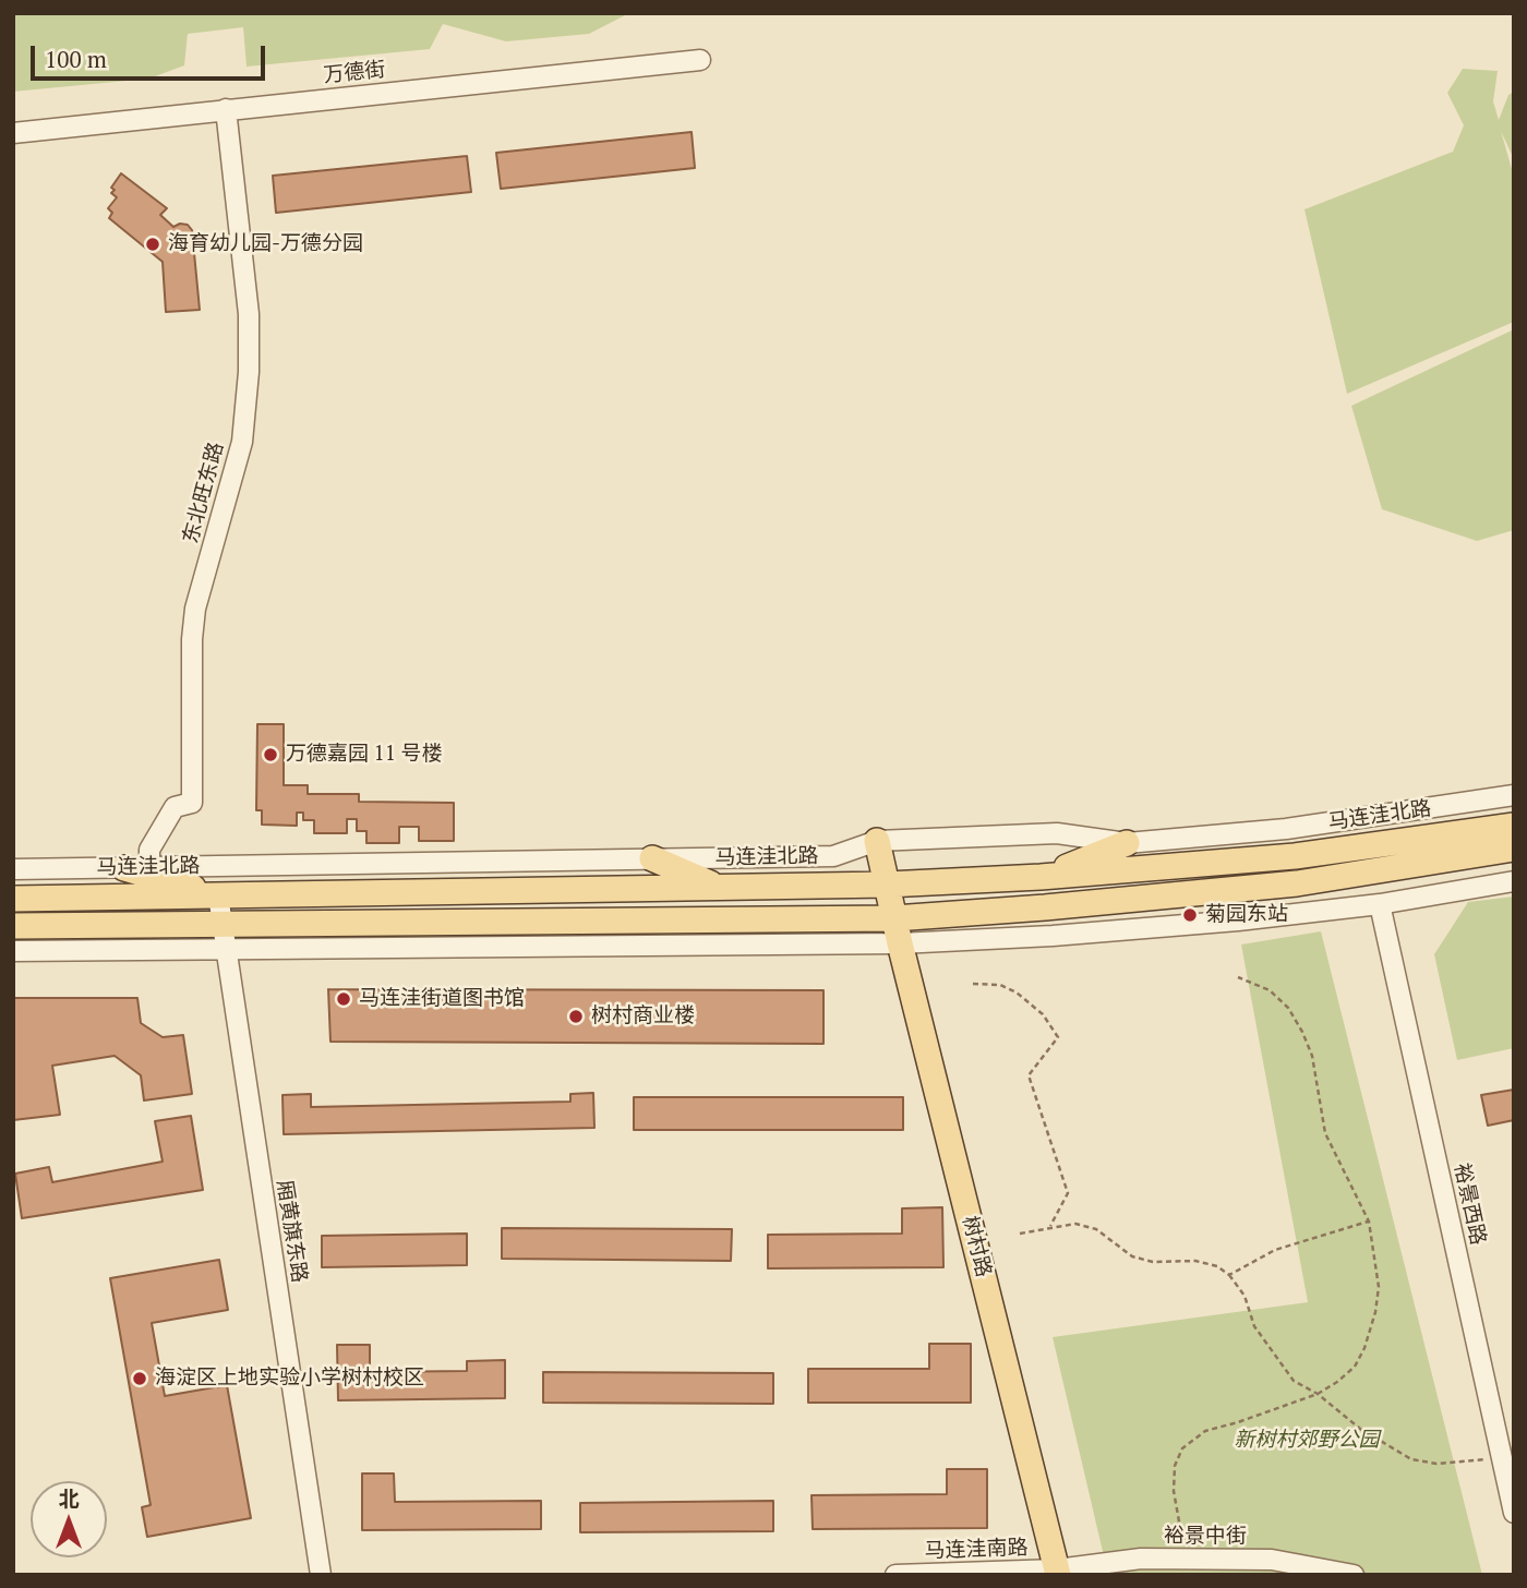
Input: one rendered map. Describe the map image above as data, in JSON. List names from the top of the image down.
{
  "streets": {
    "main road": ["马连洼北路", "树村路"],
    "street": [
      "万德街",
      "东北旺东路",
      "裕景西路",
      "厢黄旗东路",
      "裕景中街",
      "马连洼南路"
    ]
  },
  "crossings": [
    ["万德街", "东北旺东路"],
    ["东北旺东路", "马连洼北路"],
    ["马连洼北路", "厢黄旗东路"],
    ["马连洼北路", "树村路"],
    ["树村路", "裕景中街"],
    ["树村路", "马连洼南路"],
    ["裕景中街", "马连洼南路"]
  ],
  "parks": ["新树村郊野公园"],
  "places": [
    "海育幼儿园-万德分园",
    "万德嘉园 11 号楼",
    "菊园东站",
    "马连洼街道图书馆",
    "树村商业楼",
    "海淀区上地实验小学树村校区"
  ],
  "scale_bar": "100 m",
  "north": "top"
}
